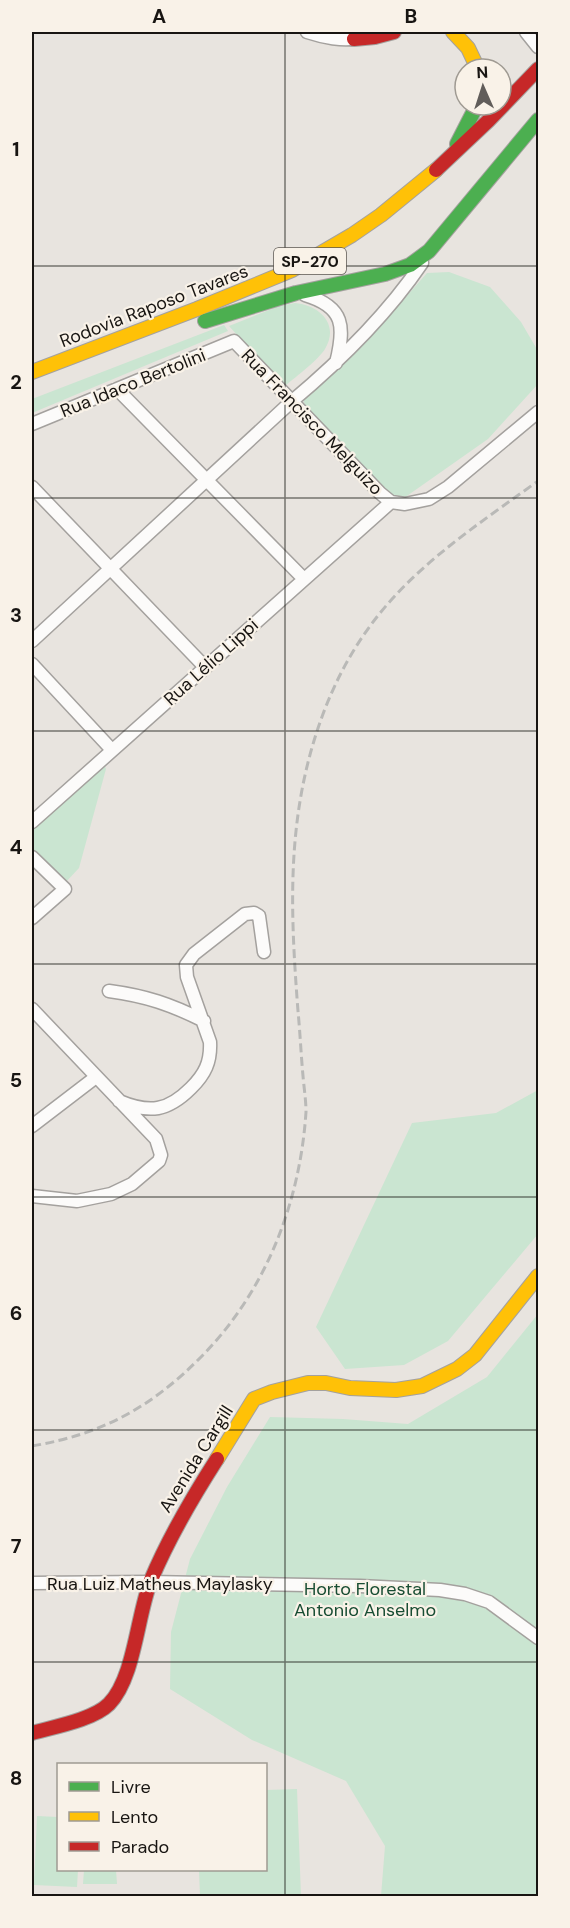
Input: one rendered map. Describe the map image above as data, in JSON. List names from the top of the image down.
{
  "streets": {
    "main road": ["SP-270", "Rodovia Raposo Tavares", "Avenida Cargill"],
    "street": [
      "Rua Idaco Bertolini",
      "Rua Francisco Melguizo",
      "Rua Lélio Lippi",
      "Rua Luiz Matheus Maylasky"
    ]
  },
  "crossings": [
    ["Rua Idaco Bertolini", "Rua Francisco Melguizo"],
    ["Rua Francisco Melguizo", "Rua Lélio Lippi"],
    ["Avenida Cargill", "Rua Luiz Matheus Maylasky"]
  ],
  "parks": ["Horto Florestal Antonio Anselmo"],
  "legend": ["Livre", "Lento", "Parado"],
  "north": "top",
  "grid": {
    "columns": ["A", "B"],
    "rows": [
      "1",
      "2",
      "3",
      "4",
      "5",
      "6",
      "7",
      "8"
    ]
  }
}
